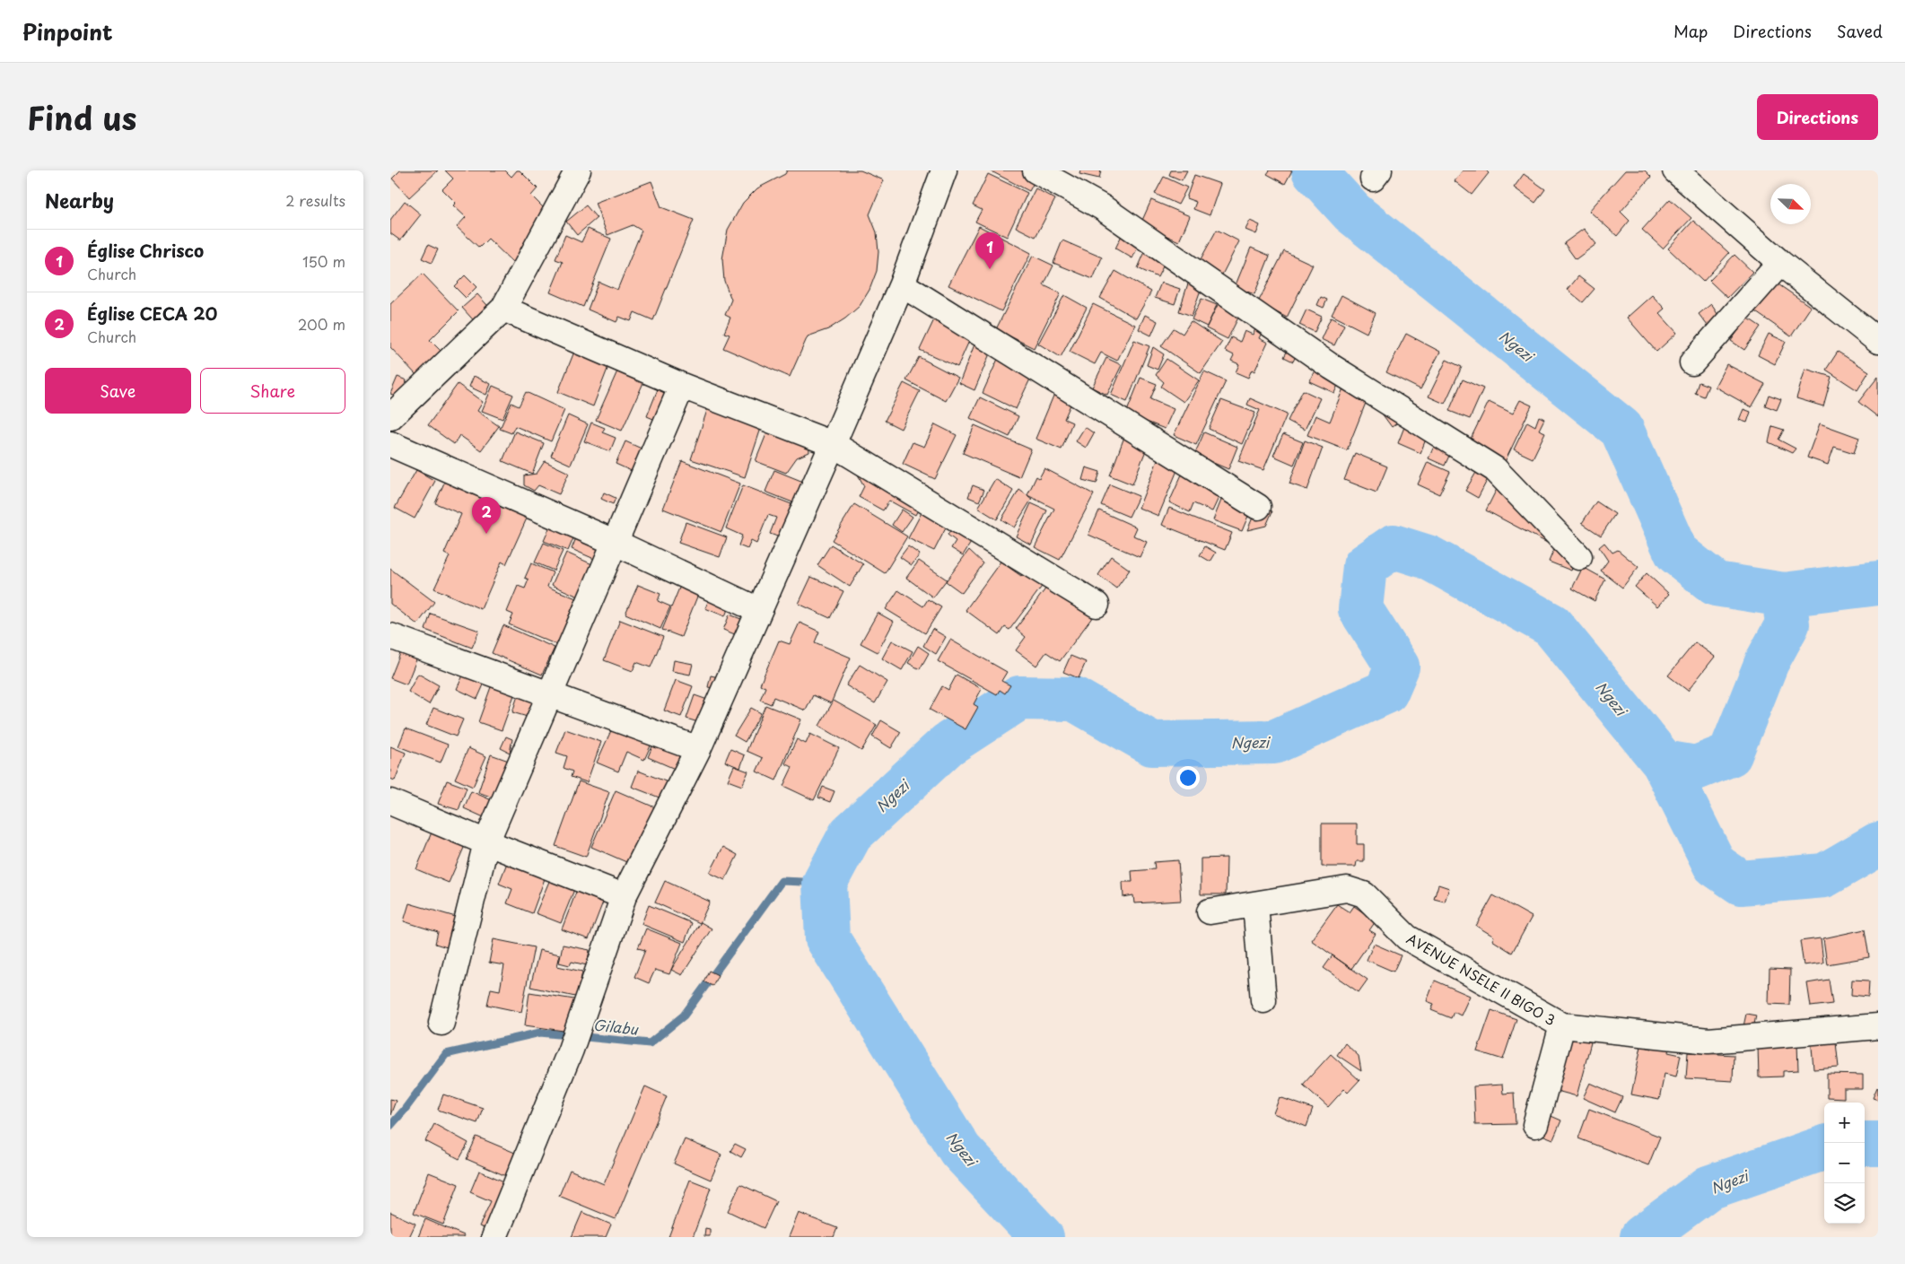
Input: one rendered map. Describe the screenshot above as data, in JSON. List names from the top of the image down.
{
  "streets": {
    "street": ["AVENUE NSELE II BIGO 3"]
  },
  "water": ["Ngezi", "Gilabu"],
  "north": "bottom right",
  "page": {
    "header": "Pinpoint",
    "nav": ["Map", "Directions", "Saved"],
    "title": "Find us",
    "buttons": [
      "Directions",
      ["Save", "Share"]
    ],
    "heading": ["Nearby", "2 results"],
    "list": [
      {
        "mark": "1",
        "name": "Église Chrisco",
        "note": "Church",
        "value": "150 m"
      },
      {
        "mark": "2",
        "name": "Église CECA 20",
        "note": "Church",
        "value": "200 m"
      }
    ],
    "pins": ["1", "2"],
    "map_buttons": ["+", "−"]
  }
}
